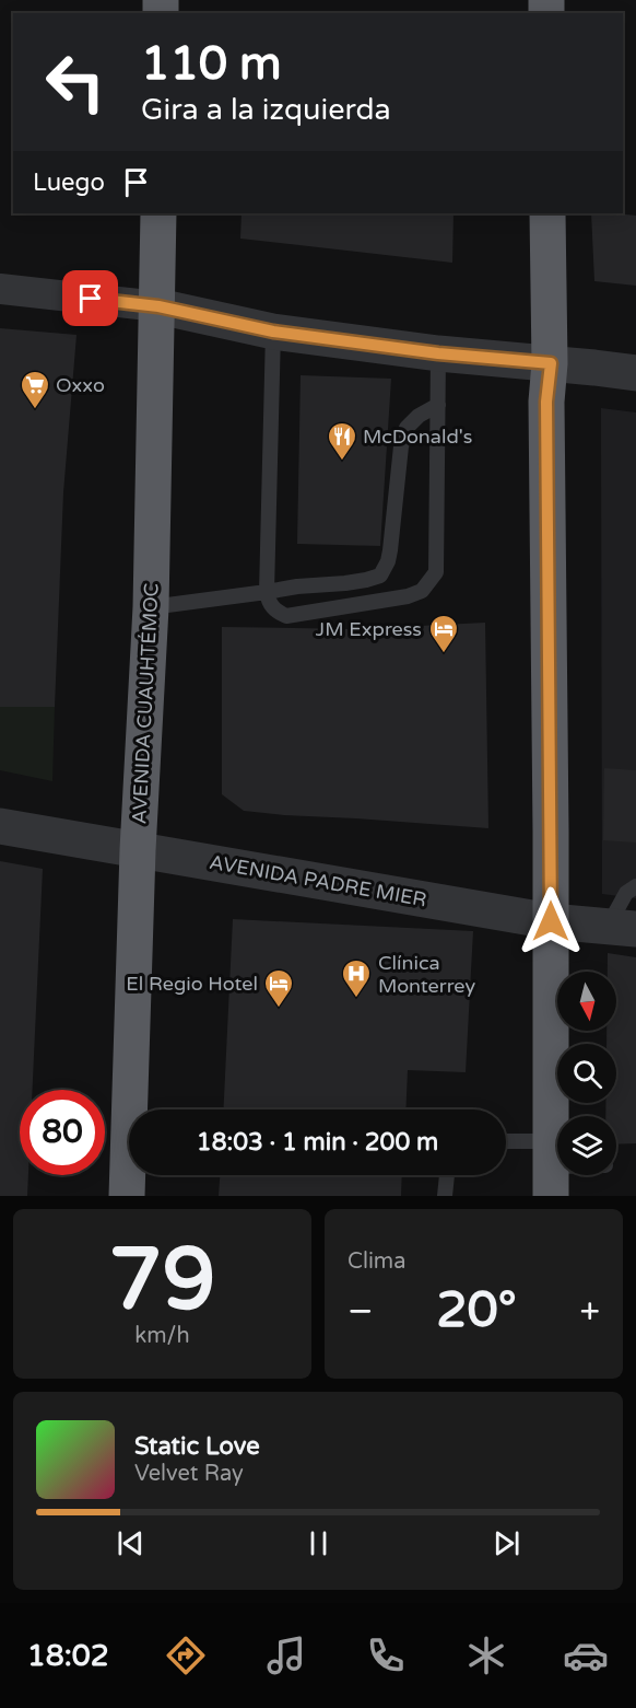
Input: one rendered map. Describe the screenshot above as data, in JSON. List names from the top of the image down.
{
  "streets": {
    "highway": ["AVENIDA CUAUHTÉMOC"],
    "street": ["AVENIDA PADRE MIER"]
  },
  "crossings": [
    ["AVENIDA CUAUHTÉMOC", "AVENIDA PADRE MIER"]
  ],
  "places": {
    "supermarket": ["Oxxo"],
    "restaurant": ["McDonald's"],
    "hotel": ["JM Express", "El Regio Hotel"],
    "hospital": ["Clínica Monterrey"]
  },
  "north": "bottom",
  "page": {
    "turn": ["110 m", "Gira a la izquierda"],
    "then": "Luego",
    "limit": "80",
    "trip": "18:03 · 1 min · 200 m",
    "tile": [
      ["79", "km/h"],
      "Clima"
    ],
    "heat": ["−", "20°", "+"],
    "song": ["Static Love", "Velvet Ray"],
    "tabs": "18:02"
  }
}
